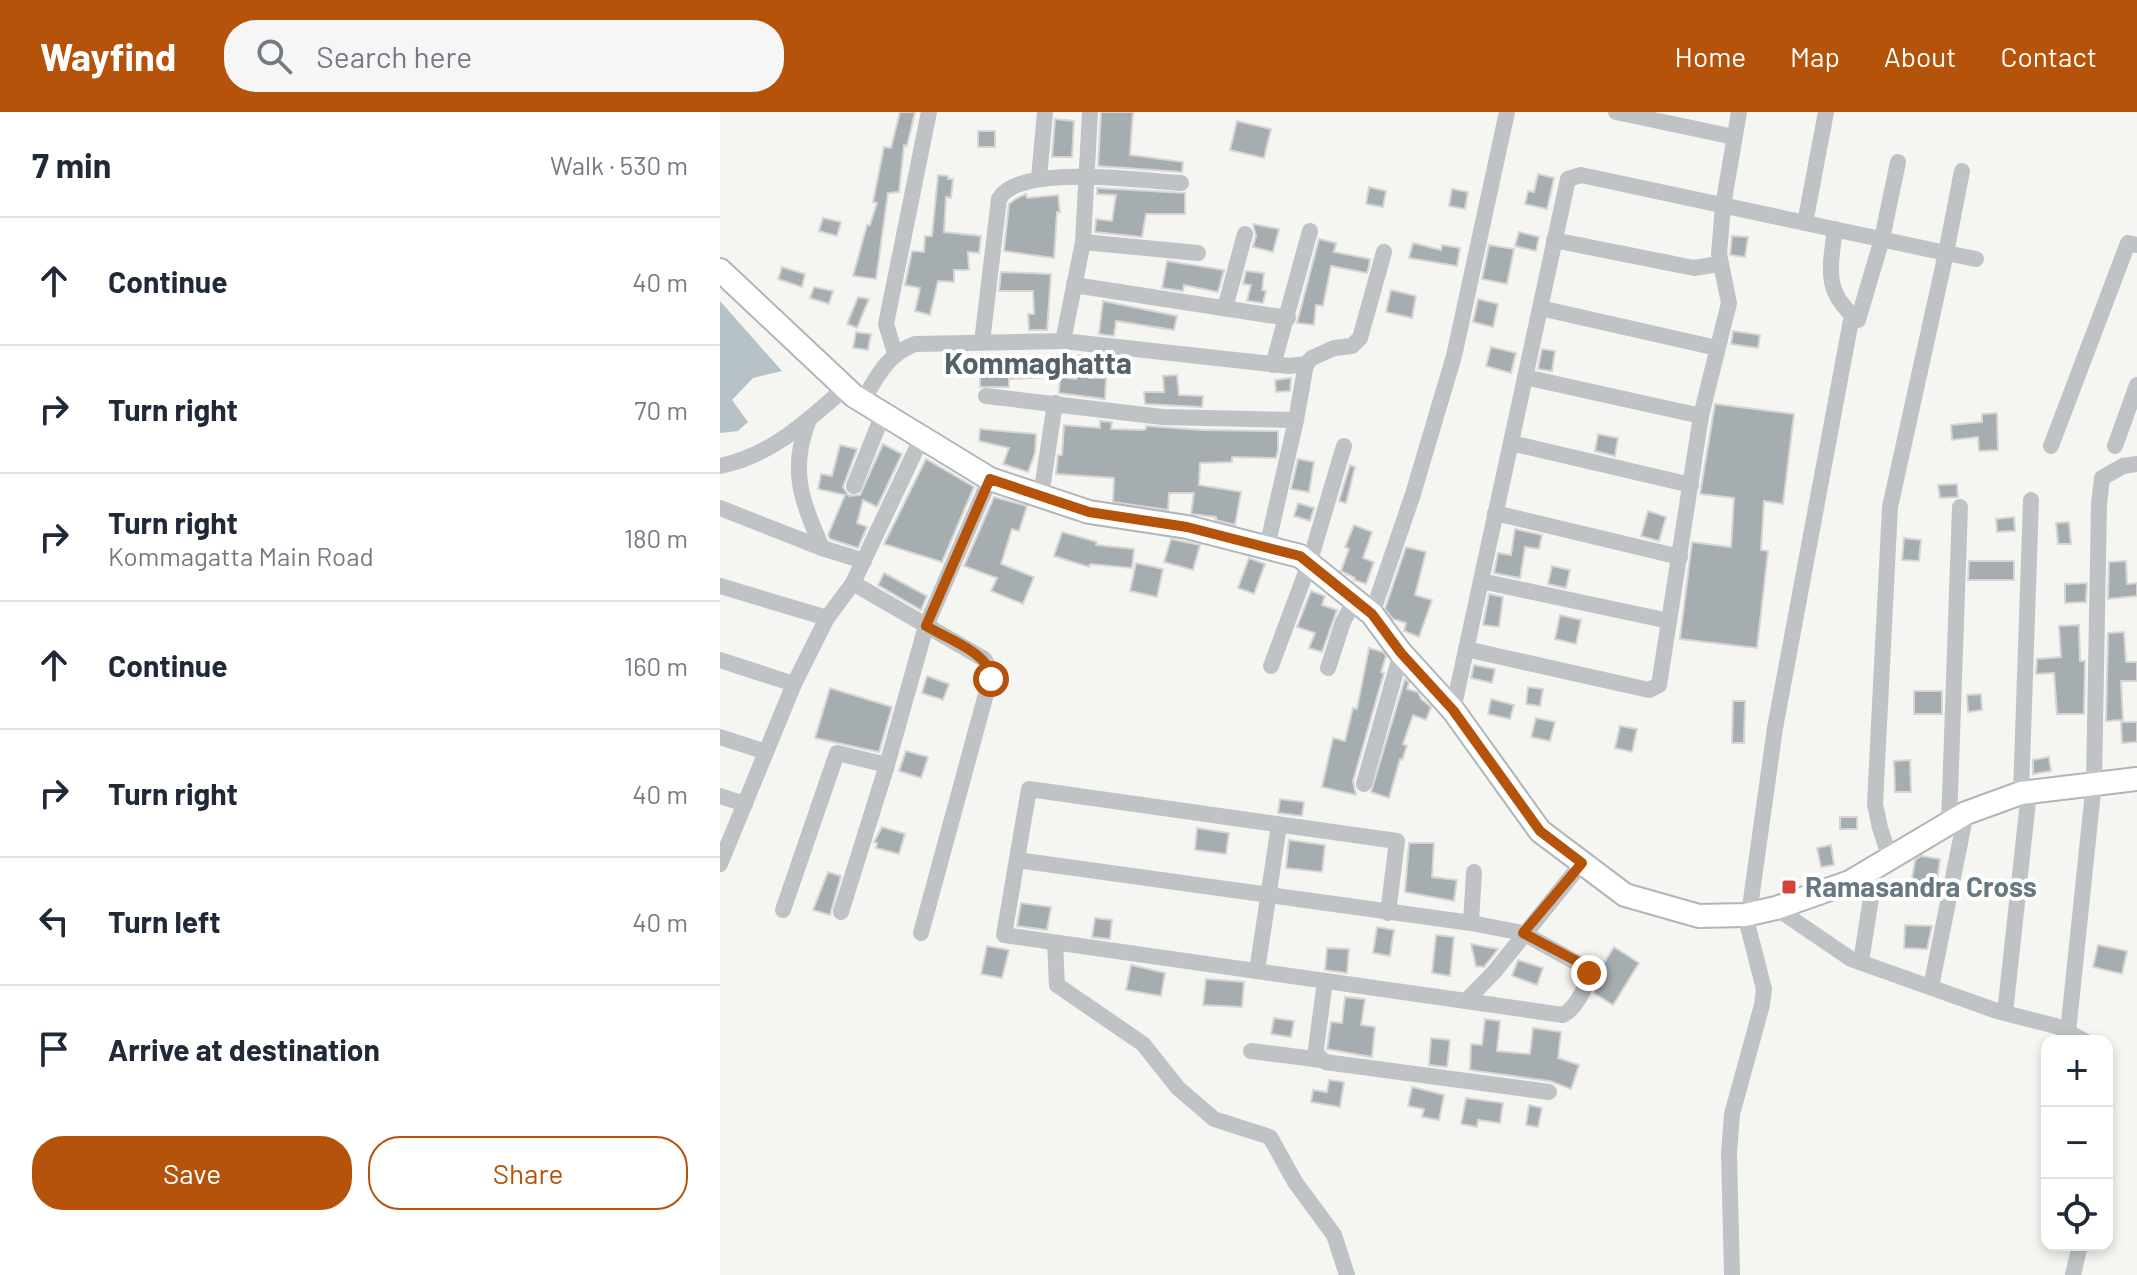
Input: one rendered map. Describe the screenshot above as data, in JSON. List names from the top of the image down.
{
  "districts": ["Kommaghatta"],
  "places": {
    "transit": ["Ramasandra Cross"]
  },
  "page": {
    "header": "Wayfind",
    "search": "Search here",
    "nav": [
      "Home",
      "Map",
      "About",
      "Contact"
    ],
    "heading": ["7 min", "Walk · 530 m"],
    "list": [
      ["Continue", "40 m"],
      ["Turn right", "70 m"],
      ["Turn right", "Kommagatta Main Road", "180 m"],
      ["Continue", "160 m"],
      ["Turn right", "40 m"],
      ["Turn left", "40 m"],
      "Arrive at destination"
    ],
    "map_buttons": ["+", "−"],
    "buttons": ["Save", "Share"]
  }
}
